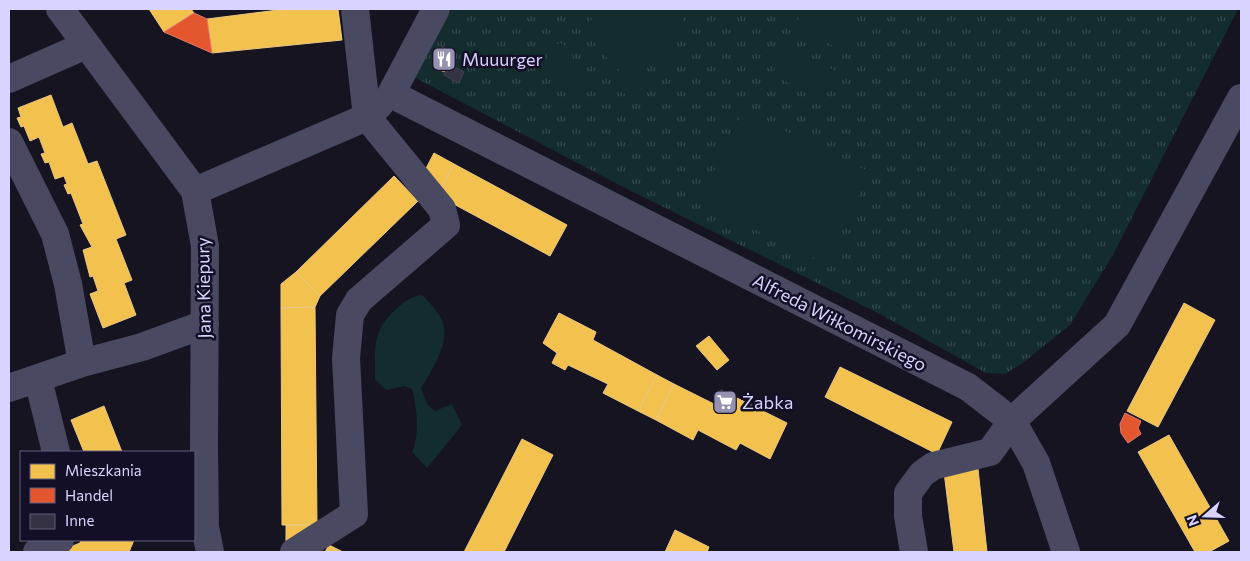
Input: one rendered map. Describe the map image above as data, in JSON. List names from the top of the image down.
{
  "streets": {
    "street": ["Jana Kiepury", "Alfreda Wiłkomirskiego"]
  },
  "places": {
    "restaurant": ["Muuurger"],
    "supermarket": ["Żabka"]
  },
  "legend": ["Mieszkania", "Handel", "Inne"],
  "north": "left"
}
